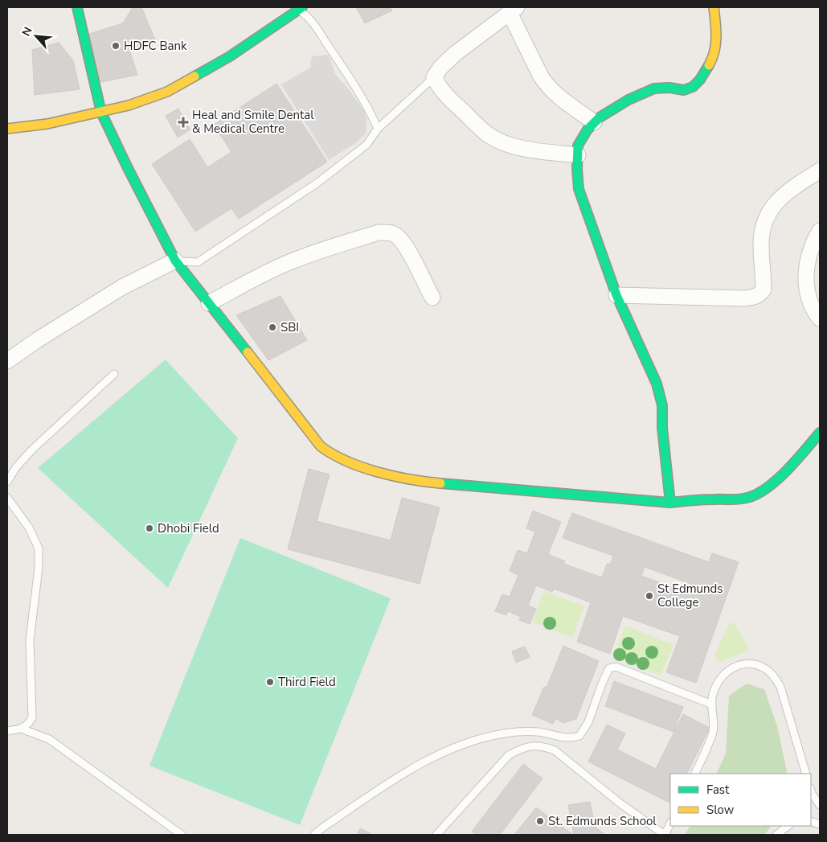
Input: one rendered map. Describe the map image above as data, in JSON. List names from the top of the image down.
{
  "places": {
    "other": [
      "HDFC Bank",
      "SBI",
      "Dhobi Field",
      "St Edmunds College",
      "Third Field",
      "St. Edmunds School"
    ],
    "health": ["Heal and Smile Dental & Medical Centre"]
  },
  "legend": ["Fast", "Slow"],
  "north": "top left"
}
